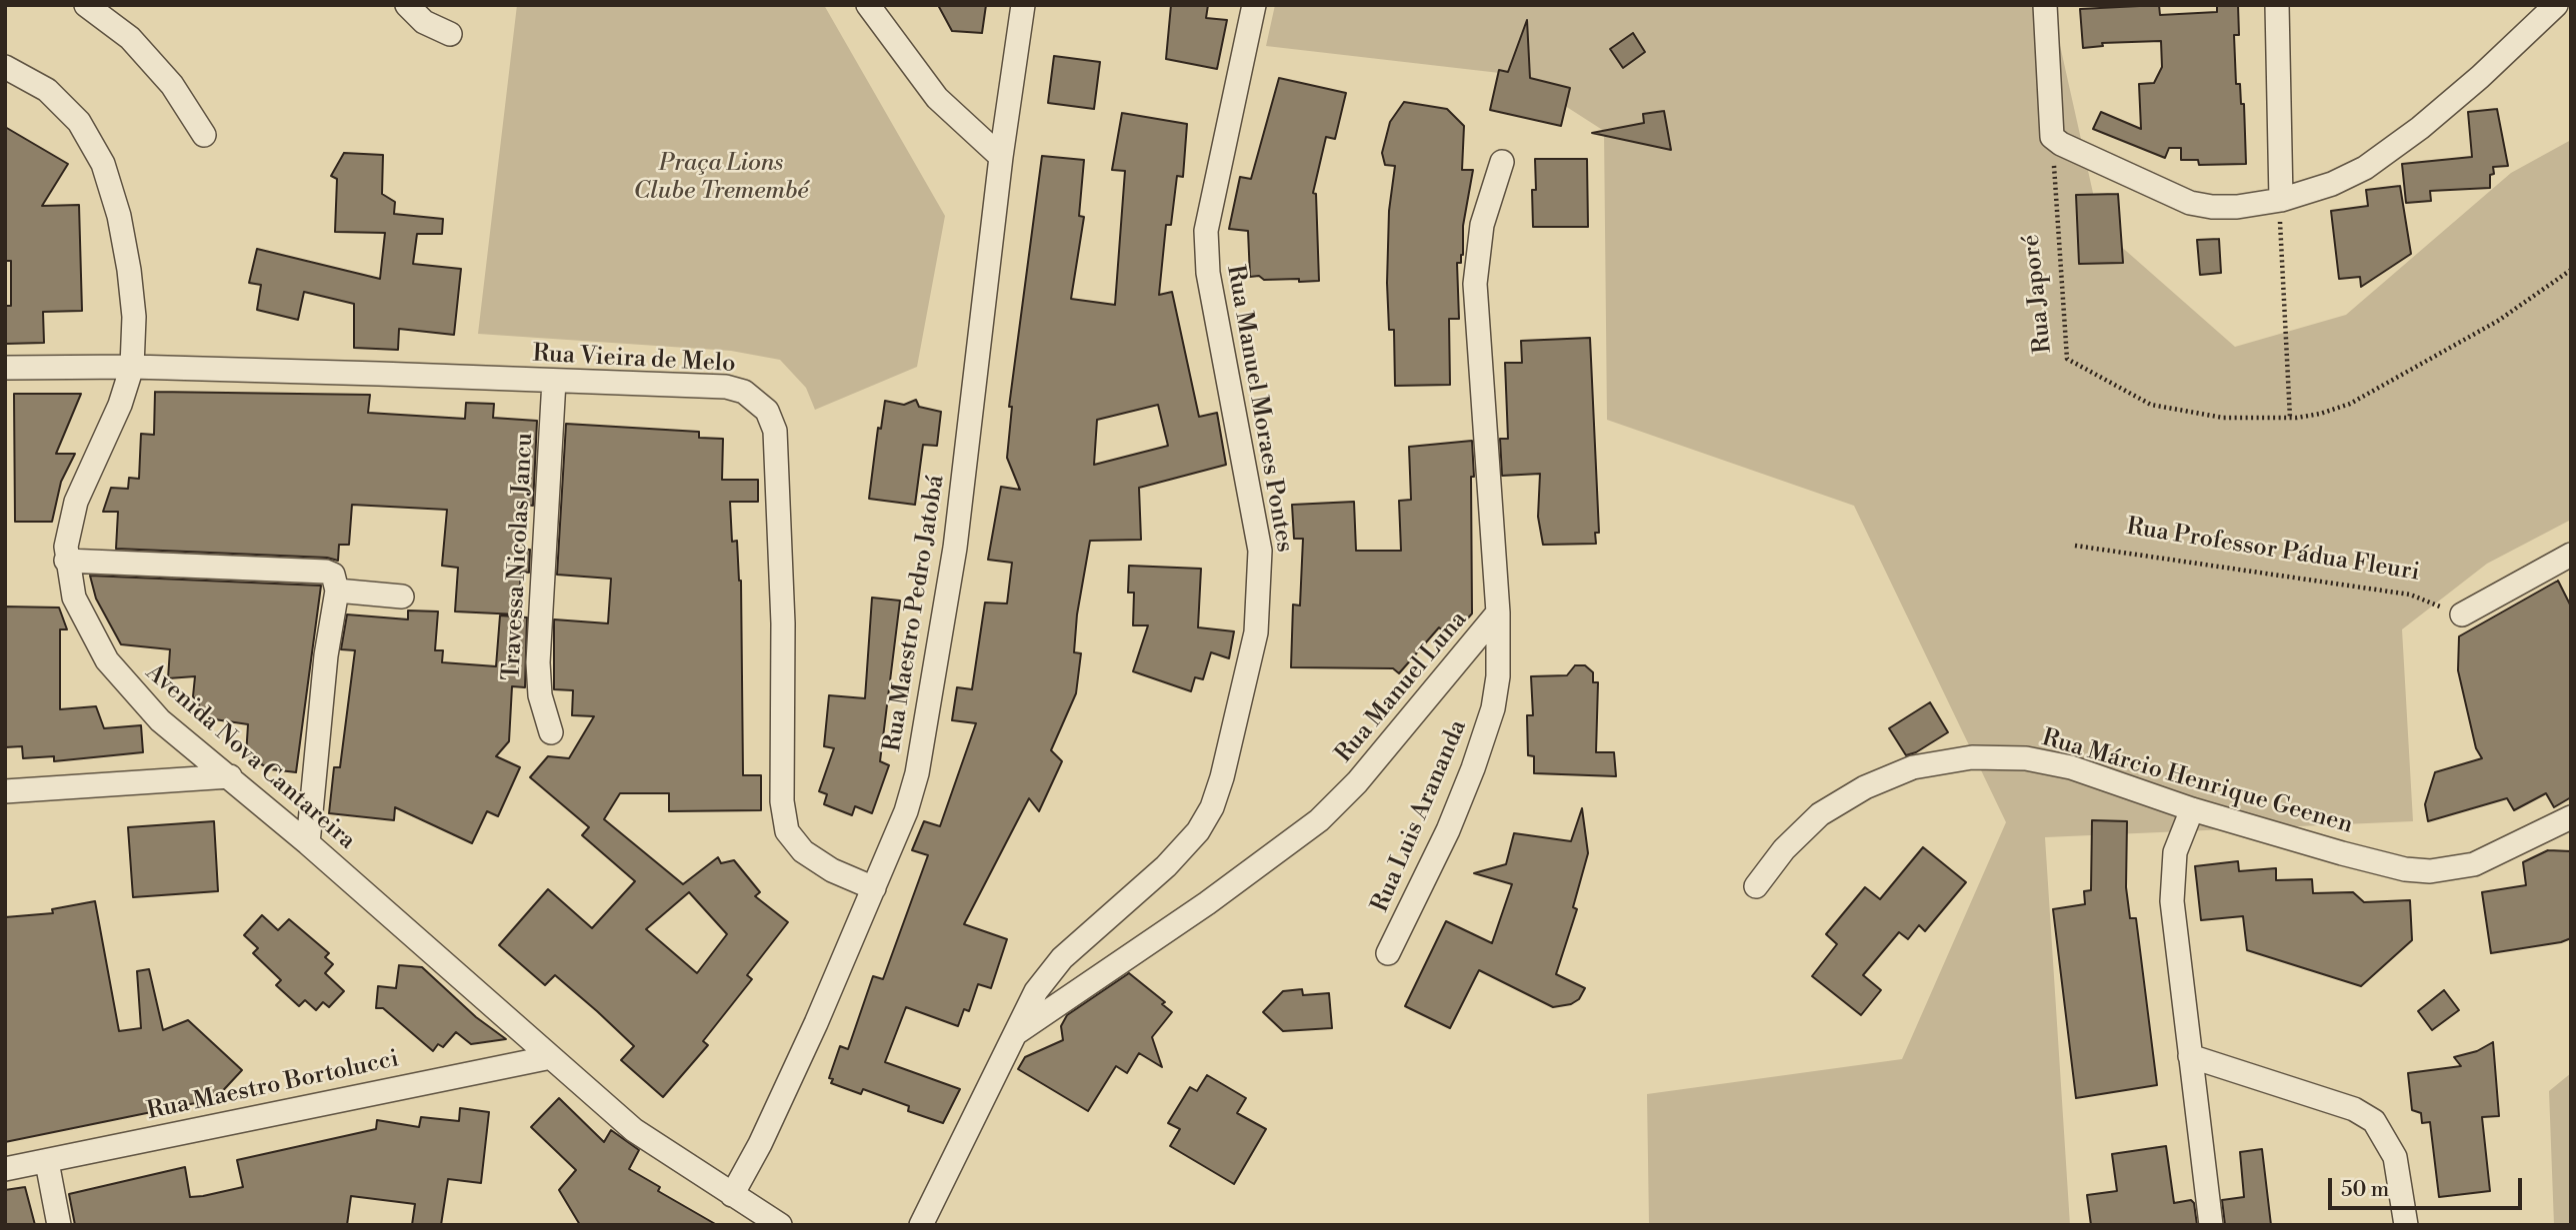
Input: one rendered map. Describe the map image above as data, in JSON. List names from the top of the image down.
{
  "streets": {
    "street": [
      "Rua Vieira de Melo",
      "Rua Manuel Moraes Pontes",
      "Travessa Nicolas Jancu",
      "Rua Maestro Pedro Jatobá",
      "Rua Manuel Luna",
      "Avenida Nova Cantareira",
      "Rua Márcio Henrique Geenen",
      "Rua Luis Arananda",
      "Rua Maestro Bortolucci"
    ],
    "path": ["Rua Japoré", "Rua Professor Pádua Fleuri"]
  },
  "crossings": [
    ["Rua Vieira de Melo", "Travessa Nicolas Jancu"],
    ["Rua Vieira de Melo", "Rua Maestro Pedro Jatobá"],
    ["Rua Vieira de Melo", "Avenida Nova Cantareira"],
    ["Rua Manuel Moraes Pontes", "Rua Manuel Luna"],
    ["Rua Maestro Pedro Jatobá", "Avenida Nova Cantareira"],
    ["Rua Manuel Luna", "Rua Luis Arananda"],
    ["Avenida Nova Cantareira", "Rua Maestro Bortolucci"]
  ],
  "parks": ["Praça Lions Clube Tremembé"],
  "scale_bar": "50 m"
}
